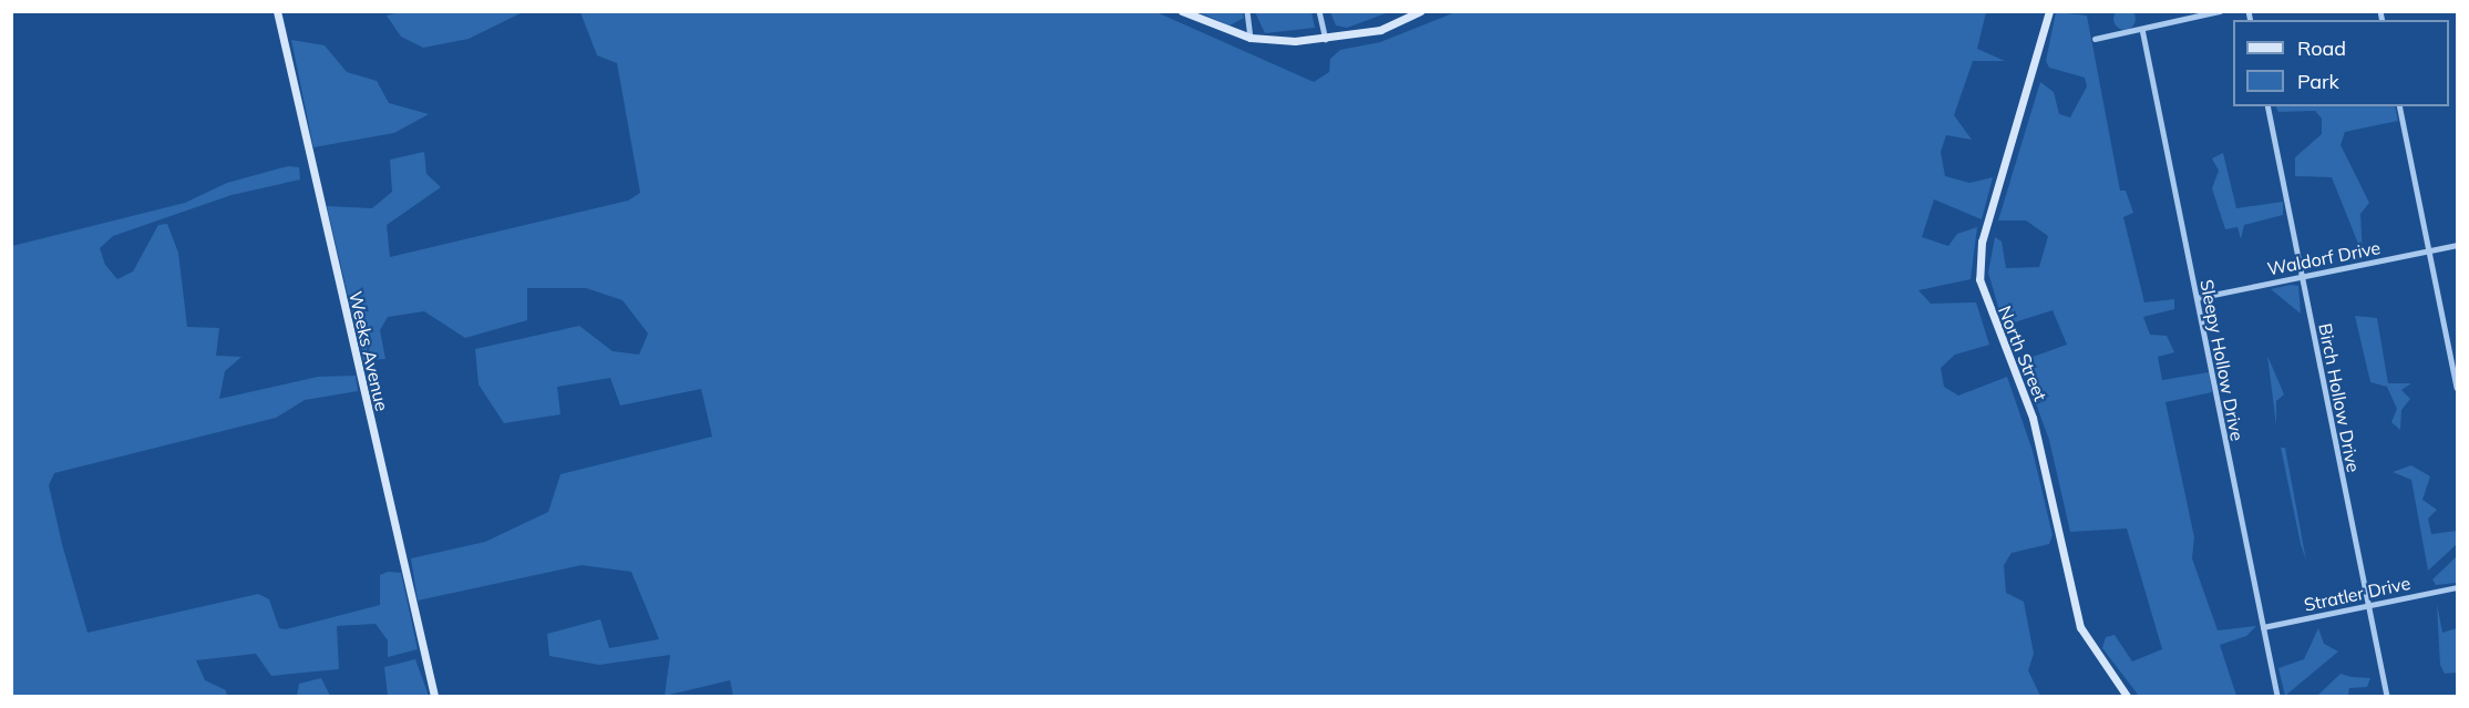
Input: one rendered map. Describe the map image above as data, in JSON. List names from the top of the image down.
{
  "streets": {
    "street": [
      "Waldorf Drive",
      "Weeks Avenue",
      "North Street",
      "Sleepy Hollow Drive",
      "Birch Hollow Drive",
      "Stratler Drive"
    ]
  },
  "crossings": [
    ["Waldorf Drive", "Sleepy Hollow Drive"],
    ["Waldorf Drive", "Birch Hollow Drive"],
    ["Sleepy Hollow Drive", "Stratler Drive"],
    ["Birch Hollow Drive", "Stratler Drive"]
  ],
  "legend": ["Road", "Park"]
}
